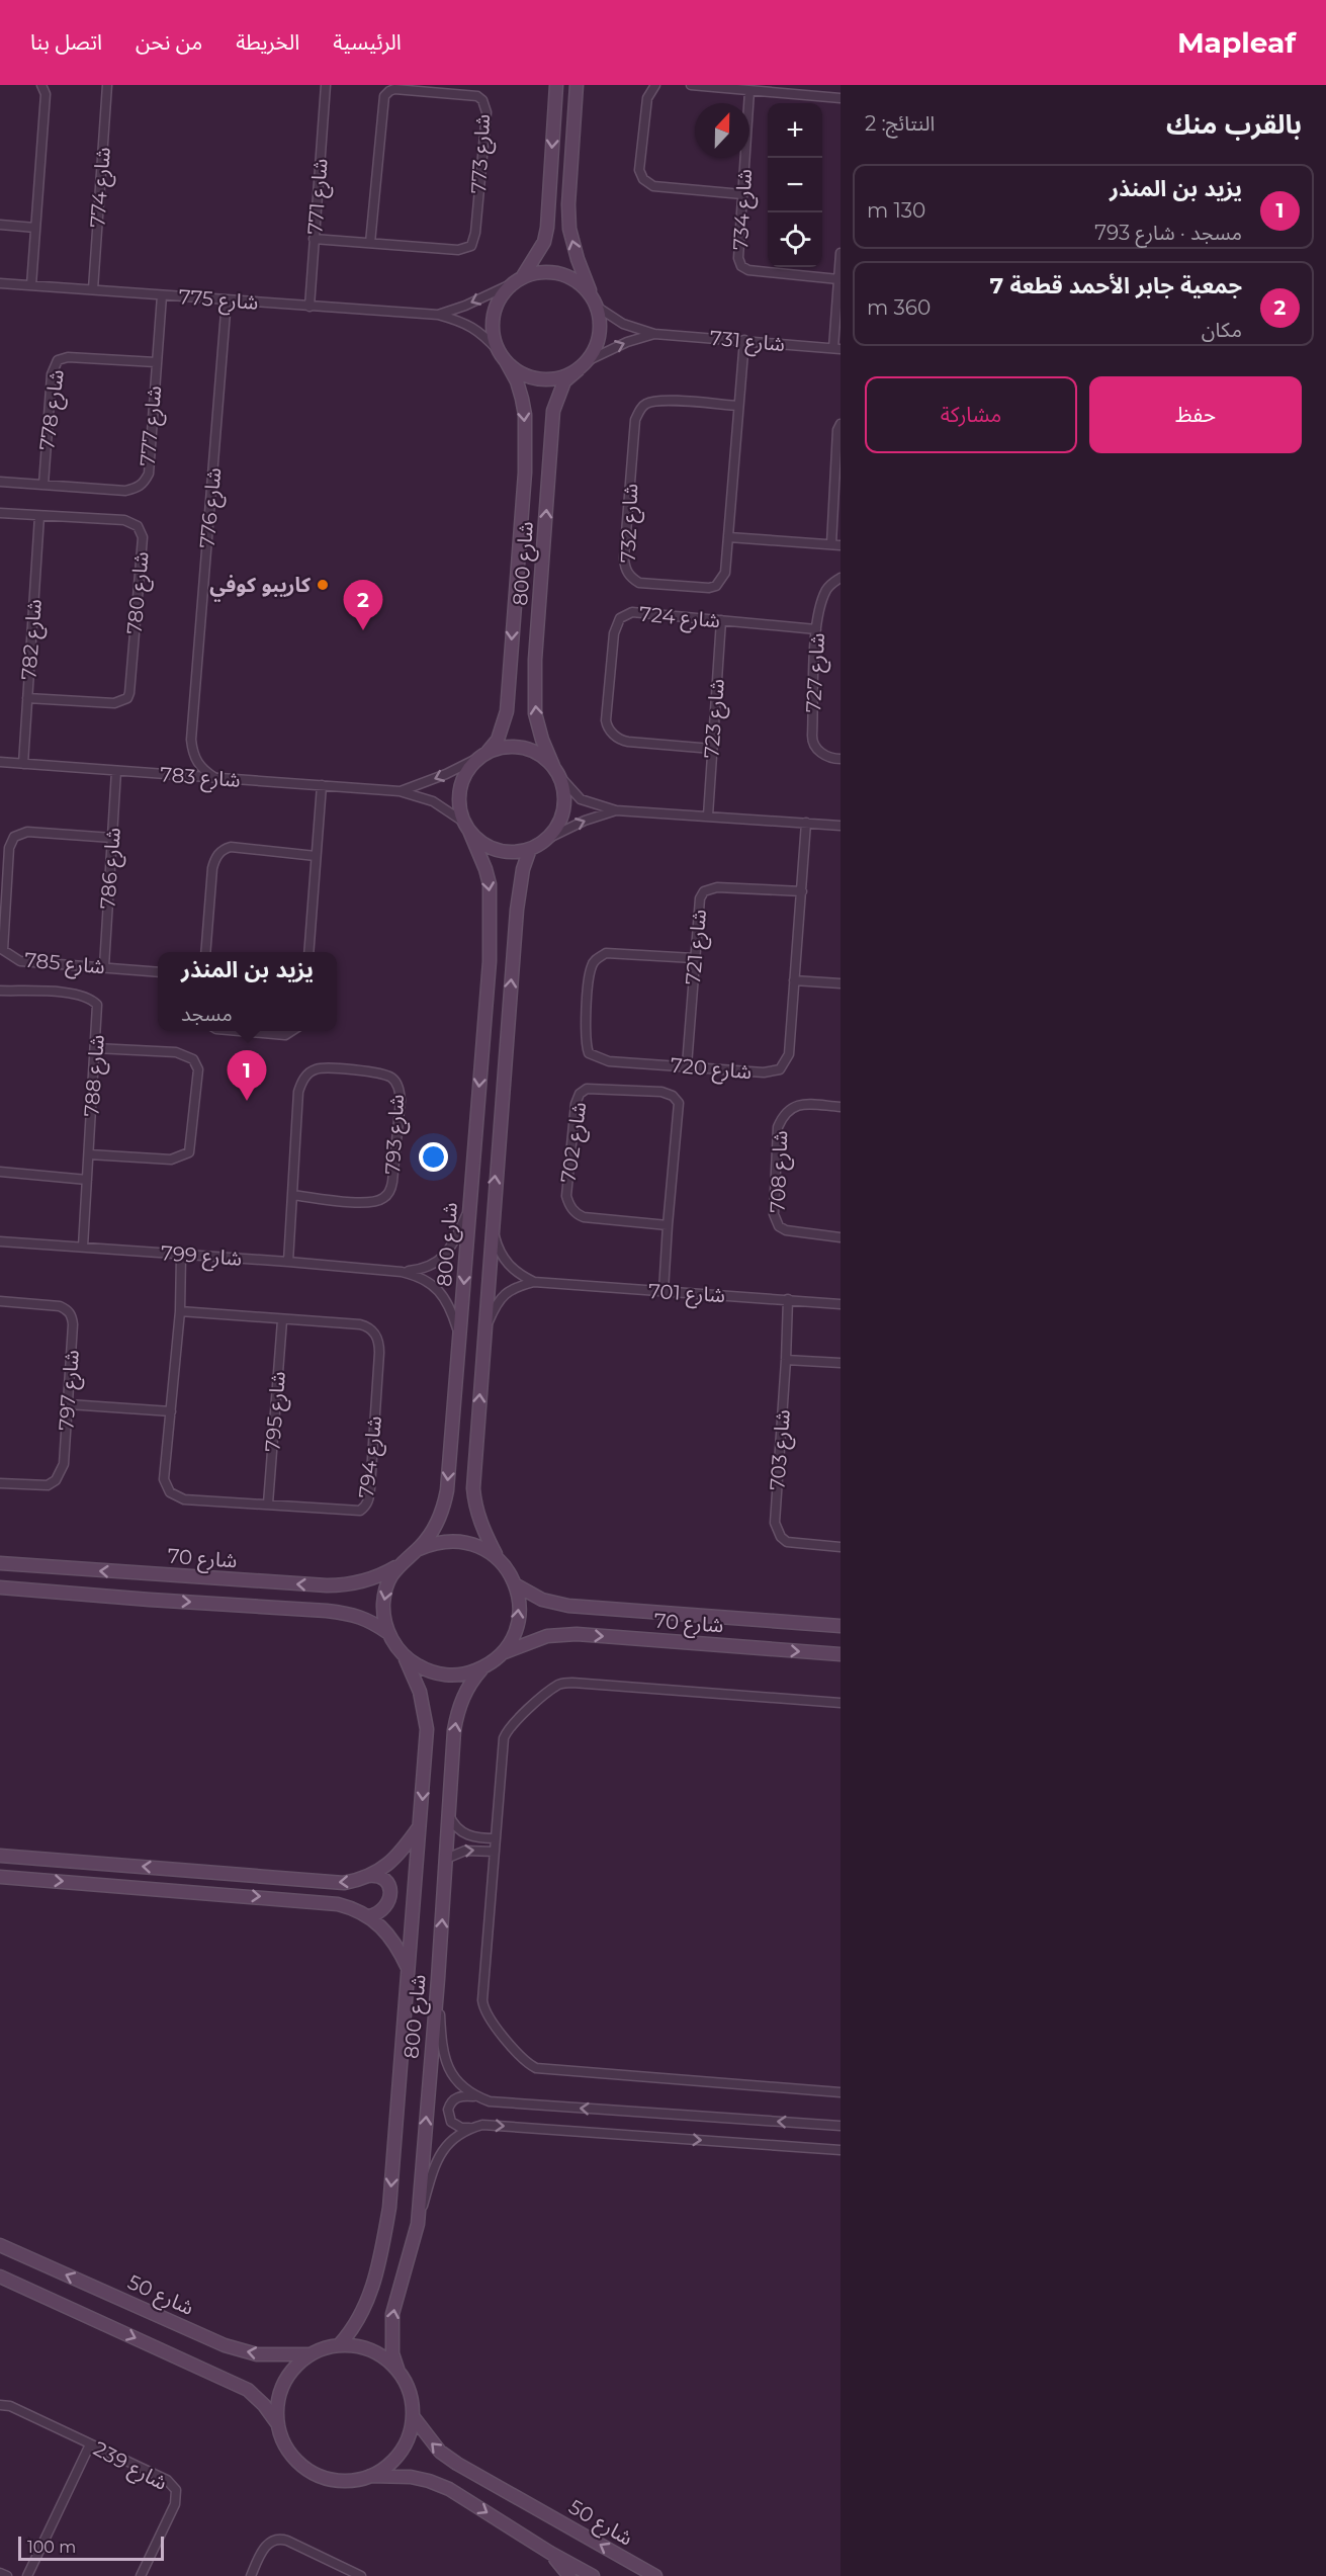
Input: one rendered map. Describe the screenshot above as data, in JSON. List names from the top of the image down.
{
  "streets": {
    "main road": ["شارع 800", "شارع 70", "شارع 50"],
    "street": [
      "شارع 773",
      "شارع 774",
      "شارع 771",
      "شارع 734",
      "شارع 775",
      "شارع 731",
      "شارع 778",
      "شارع 777",
      "شارع 776",
      "شارع 732",
      "شارع 780",
      "شارع 724",
      "شارع 782",
      "شارع 727",
      "شارع 723",
      "شارع 783",
      "شارع 786",
      "شارع 721",
      "شارع 785",
      "شارع 720",
      "شارع 788",
      "شارع 793",
      "شارع 702",
      "شارع 708",
      "شارع 799",
      "شارع 701",
      "شارع 797",
      "شارع 795",
      "شارع 703",
      "شارع 794",
      "شارع 239"
    ]
  },
  "crossings": [
    ["شارع 773", "شارع 771"],
    ["شارع 774", "شارع 775"],
    ["شارع 771", "شارع 775"],
    ["شارع 775", "شارع 731"],
    ["شارع 775", "شارع 777"],
    ["شارع 775", "شارع 776"],
    ["شارع 775", "شارع 800"],
    ["شارع 731", "شارع 732"],
    ["شارع 731", "شارع 800"],
    ["شارع 778", "شارع 777"],
    ["شارع 776", "شارع 783"],
    ["شارع 800", "شارع 783"],
    ["شارع 800", "شارع 799"],
    ["شارع 800", "شارع 70"],
    ["شارع 800", "شارع 50"],
    ["شارع 780", "شارع 782"],
    ["شارع 724", "شارع 727"],
    ["شارع 724", "شارع 723"],
    ["شارع 782", "شارع 783"],
    ["شارع 783", "شارع 786"],
    ["شارع 786", "شارع 785"],
    ["شارع 721", "شارع 720"],
    ["شارع 788", "شارع 799"],
    ["شارع 793", "شارع 799"],
    ["شارع 702", "شارع 701"],
    ["شارع 799", "شارع 794"],
    ["شارع 701", "شارع 703"],
    ["شارع 795", "شارع 794"]
  ],
  "places": ["كاريبو كوفي"],
  "scale_bar": "100 m",
  "north": "top",
  "page": {
    "header": "Mapleaf",
    "nav": [
      "الرئيسية",
      "الخريطة",
      "من نحن",
      "اتصل بنا"
    ],
    "heading": ["بالقرب منك", "النتائج: 2"],
    "map_buttons": ["+", "−"],
    "list": [
      {
        "mark": "1",
        "name": "يزيد بن المنذر",
        "note": "مسجد · شارع 793",
        "value": "130 m"
      },
      {
        "mark": "2",
        "name": "جمعية جابر الأحمد قطعة 7",
        "note": "مكان",
        "value": "360 m"
      }
    ],
    "buttons": ["حفظ", "مشاركة"],
    "pins": ["2", "1"],
    "popup": ["يزيد بن المنذر", "مسجد"],
    "scale": "100 m"
  }
}
